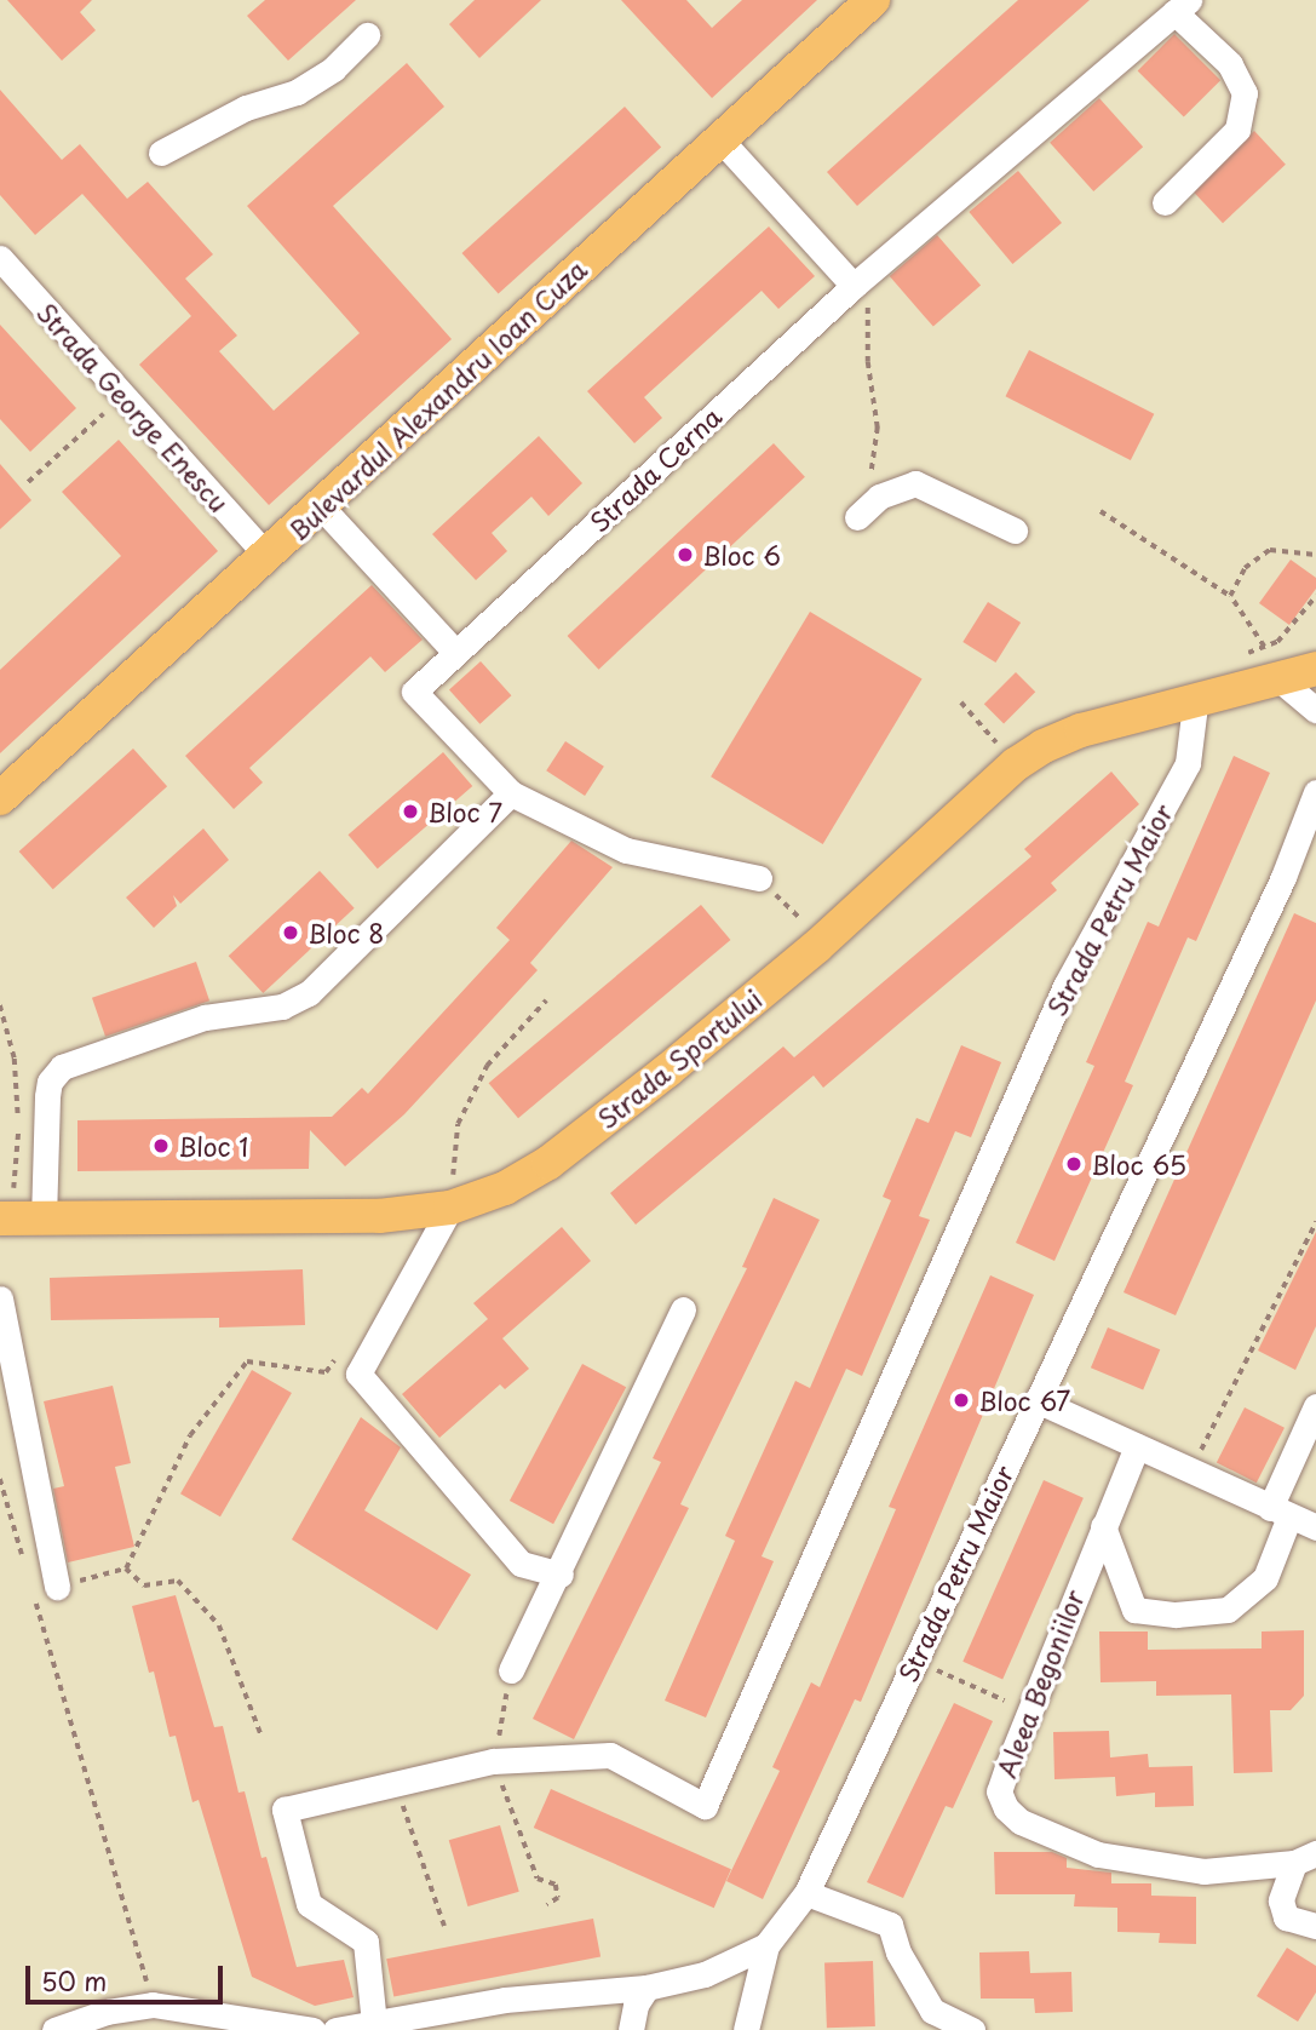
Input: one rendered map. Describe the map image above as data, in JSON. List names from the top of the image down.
{
  "streets": {
    "main road": ["Bulevardul Alexandru Ioan Cuza", "Strada Sportului"],
    "street": [
      "Strada George Enescu",
      "Strada Cerna",
      "Strada Petru Maior",
      "Aleea Begoniilor"
    ]
  },
  "crossings": [
    ["Bulevardul Alexandru Ioan Cuza", "Strada George Enescu"],
    ["Strada Petru Maior", "Strada Sportului"]
  ],
  "places": [
    "Bloc 6",
    "Bloc 7",
    "Bloc 8",
    "Bloc 1",
    "Bloc 65",
    "Bloc 67"
  ],
  "scale_bar": "50 m"
}
